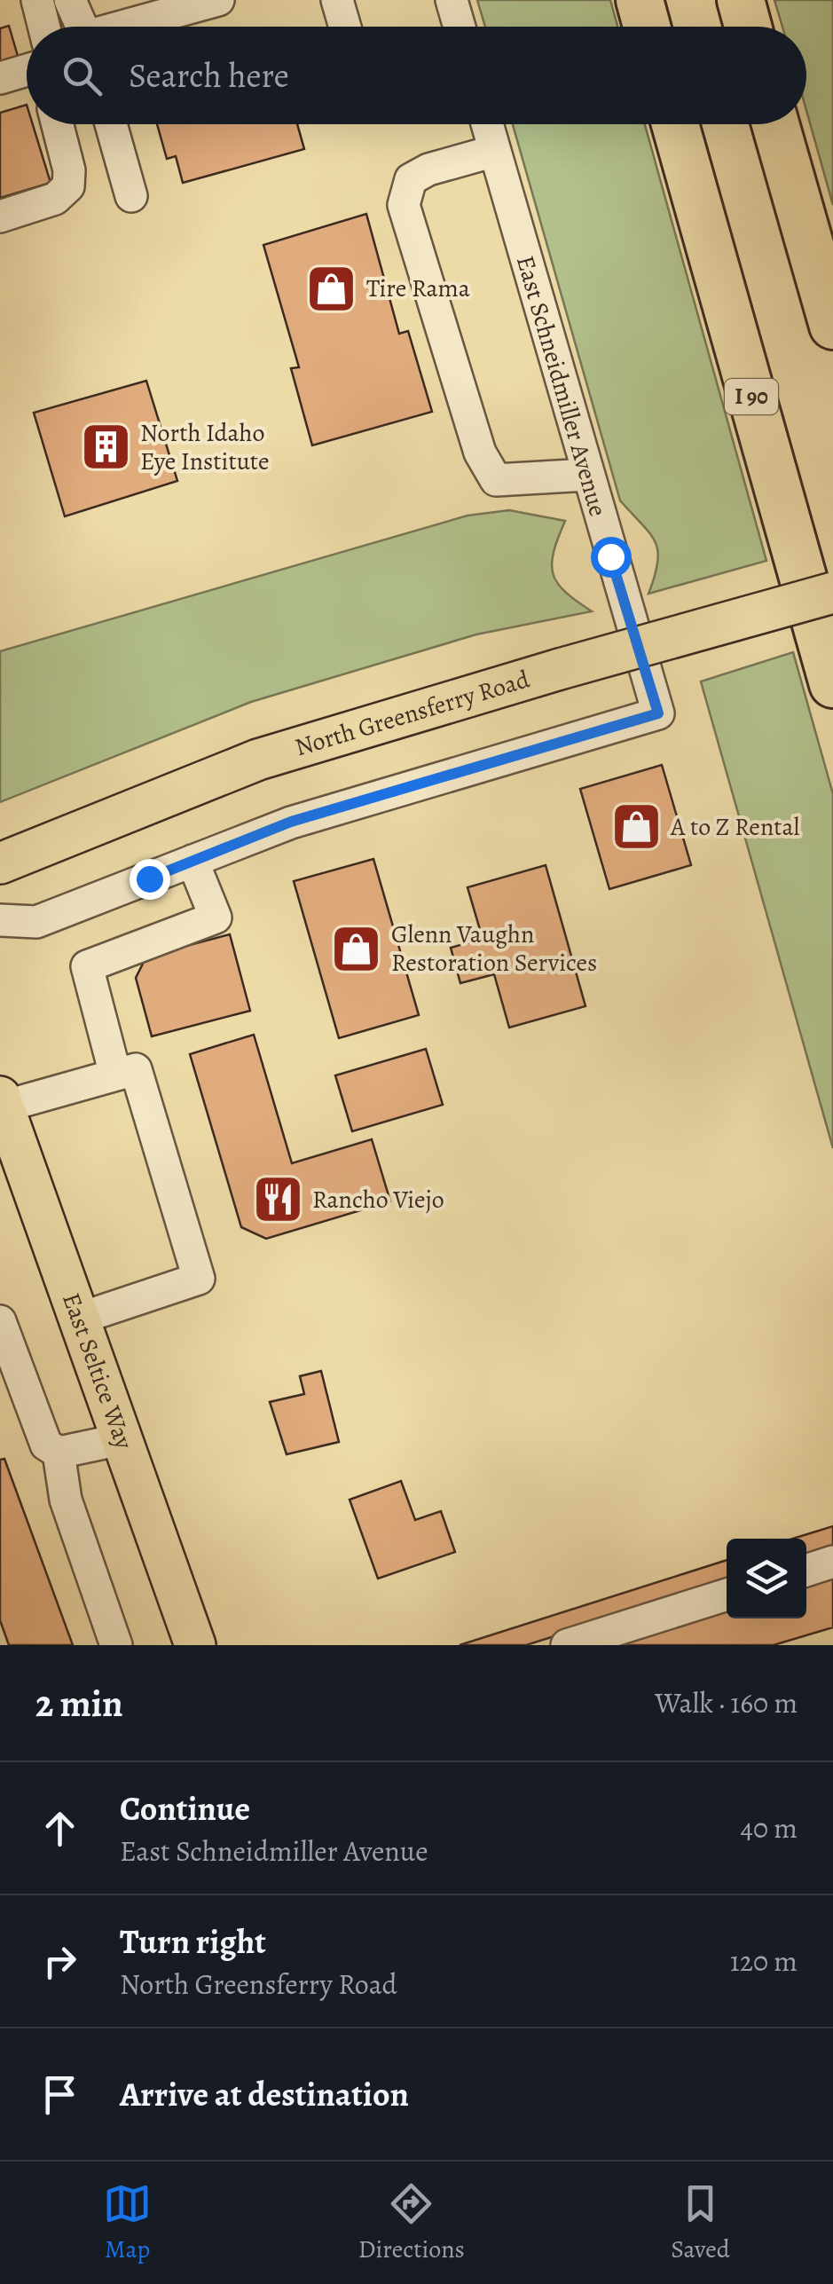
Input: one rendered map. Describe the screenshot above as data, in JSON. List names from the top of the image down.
{
  "streets": {
    "highway": ["I 90"],
    "main road": ["North Greensferry Road", "East Seltice Way"],
    "street": ["East Schneidmiller Avenue"]
  },
  "places": {
    "shop": ["Tire Rama", "A to Z Rental", "Glenn Vaughn Restoration Services"],
    "building": ["North Idaho Eye Institute"],
    "restaurant": ["Rancho Viejo"]
  },
  "page": {
    "search": "Search here",
    "heading": ["2 min", "Walk · 160 m"],
    "list": [
      ["Continue", "East Schneidmiller Avenue", "40 m"],
      ["Turn right", "North Greensferry Road", "120 m"],
      "Arrive at destination"
    ],
    "nav": ["Map", "Directions", "Saved"]
  }
}
